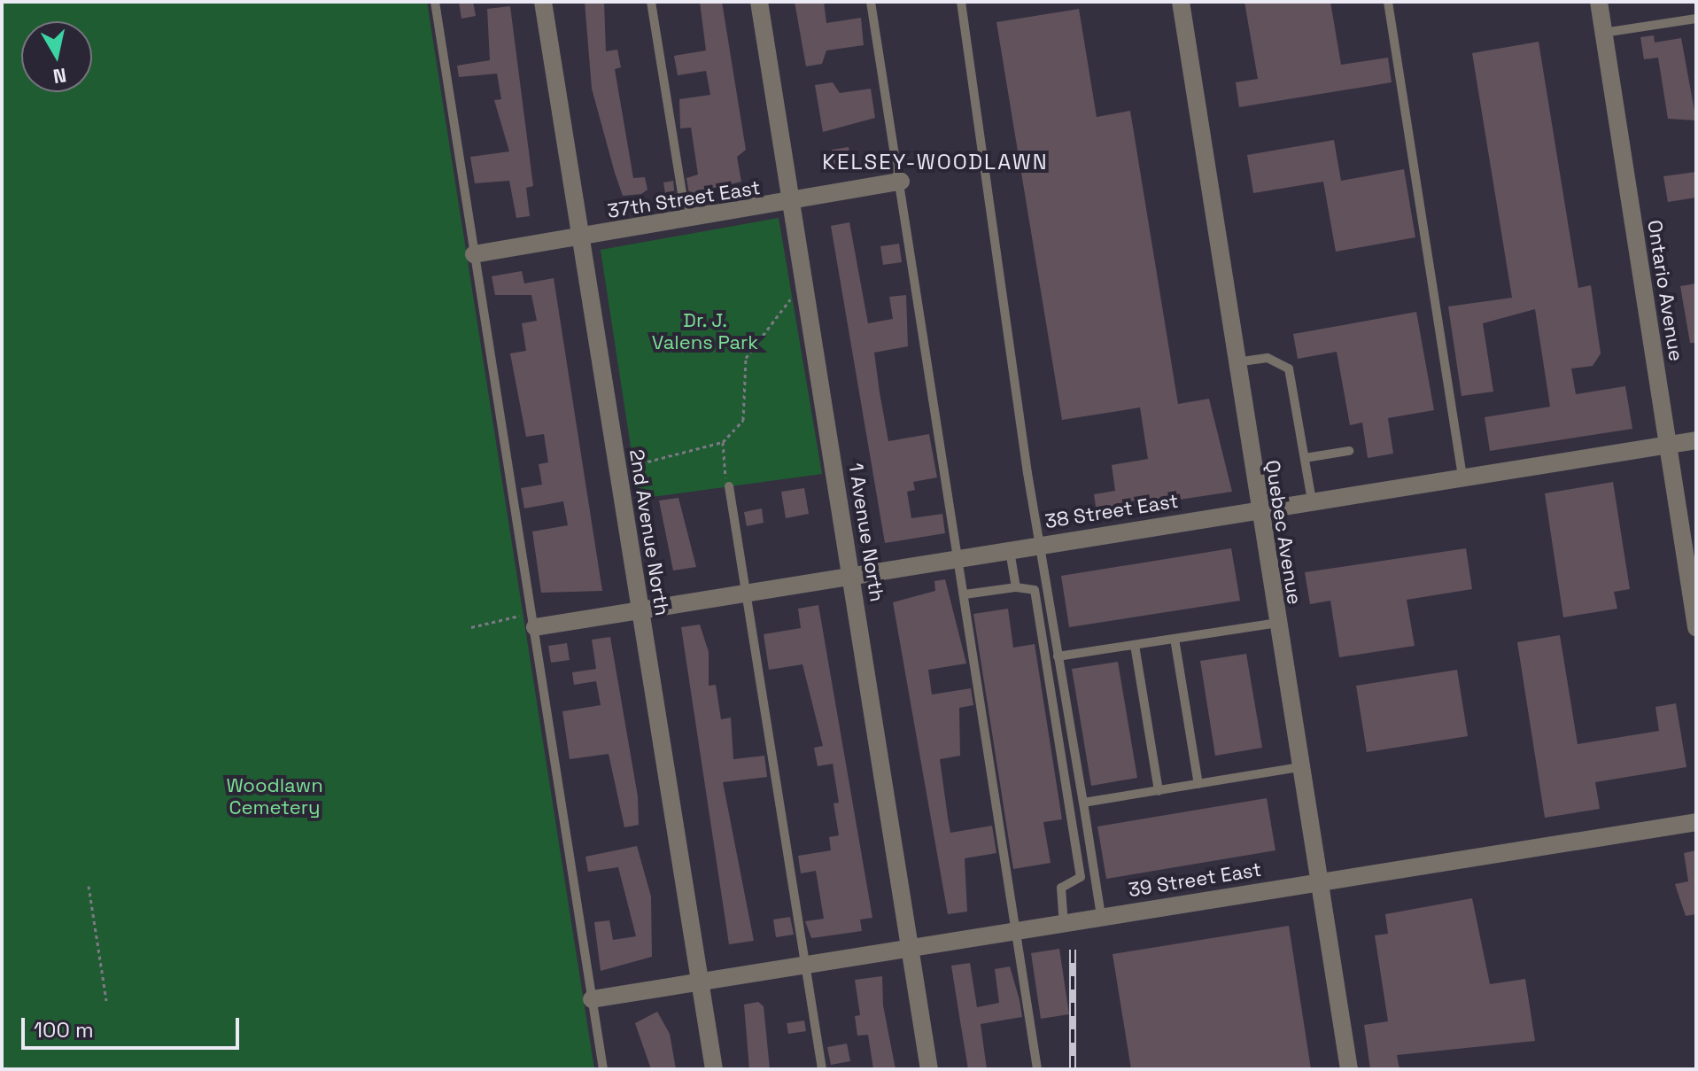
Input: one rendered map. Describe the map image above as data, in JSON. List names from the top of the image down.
{
  "streets": {
    "street": [
      "37th Street East",
      "Ontario Avenue",
      "38 Street East",
      "2nd Avenue North",
      "1 Avenue North",
      "Quebec Avenue",
      "39 Street East"
    ]
  },
  "crossings": [
    ["37th Street East", "2nd Avenue North"],
    ["37th Street East", "1 Avenue North"],
    ["Ontario Avenue", "38 Street East"],
    ["38 Street East", "2nd Avenue North"],
    ["38 Street East", "1 Avenue North"],
    ["38 Street East", "Quebec Avenue"],
    ["2nd Avenue North", "39 Street East"],
    ["1 Avenue North", "39 Street East"],
    ["Quebec Avenue", "39 Street East"]
  ],
  "districts": ["KELSEY-WOODLAWN"],
  "parks": ["Dr. J. Valens Park", "Woodlawn Cemetery"],
  "scale_bar": "100 m",
  "north": "bottom"
}
